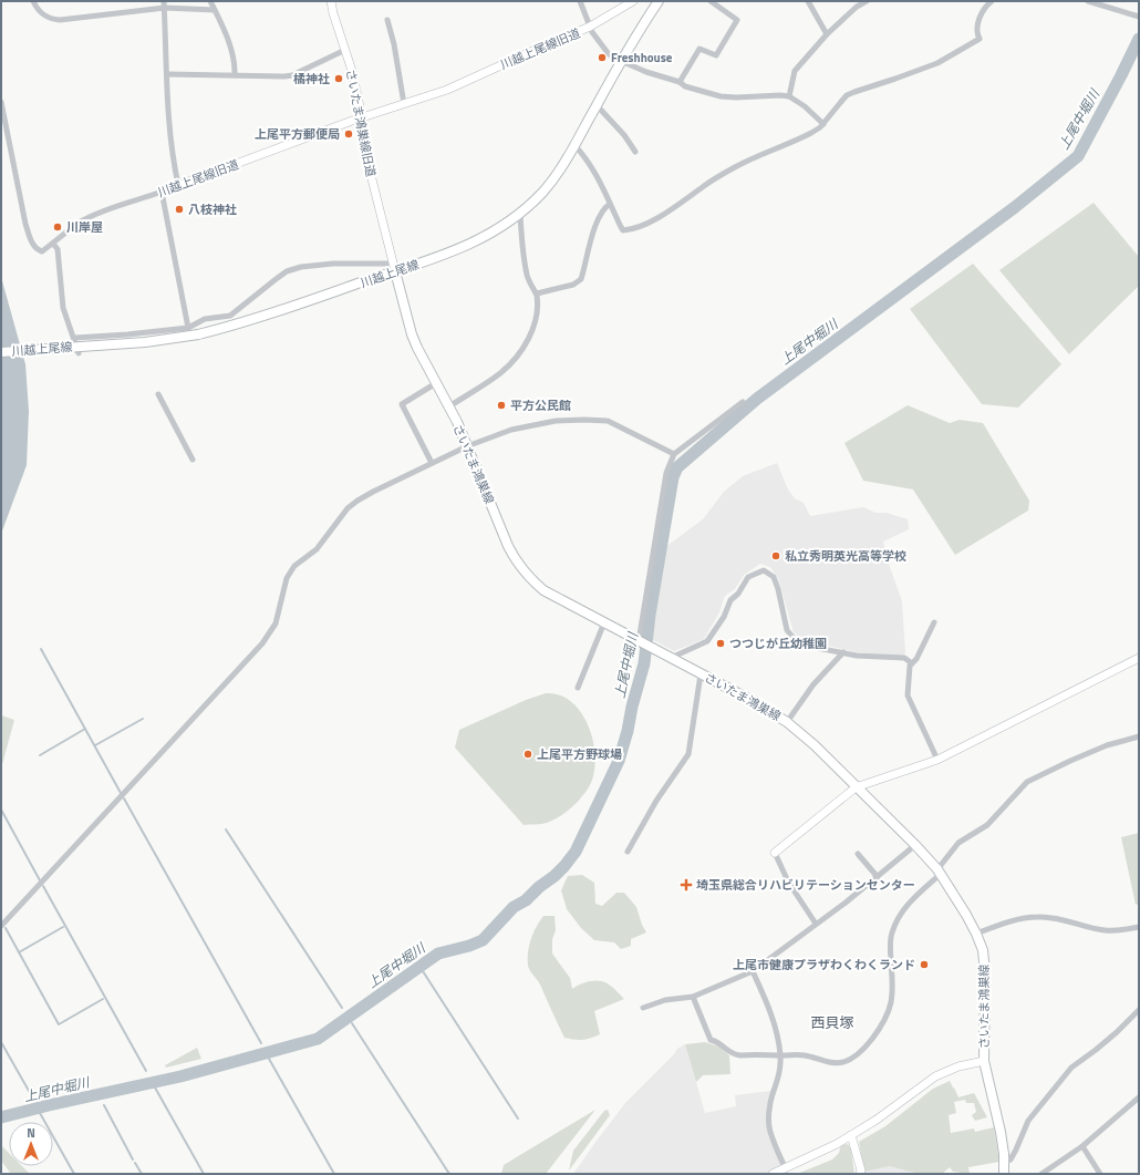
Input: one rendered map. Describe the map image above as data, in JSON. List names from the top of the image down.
{
  "streets": {
    "main road": ["川越上尾線", "さいたま鴻巣線"],
    "street": ["川越上尾線旧道", "さいたま鴻巣線旧道"]
  },
  "crossings": [
    ["川越上尾線旧道", "さいたま鴻巣線旧道"],
    ["さいたま鴻巣線旧道", "川越上尾線"],
    ["さいたま鴻巣線旧道", "さいたま鴻巣線"],
    ["川越上尾線", "さいたま鴻巣線"]
  ],
  "districts": ["西貝塚"],
  "water": ["上尾中堀川"],
  "places": {
    "other": [
      "Freshhouse",
      "橘神社",
      "上尾平方郵便局",
      "八枝神社",
      "川岸屋",
      "平方公民館",
      "私立秀明英光高等学校",
      "つつじが丘幼稚園",
      "上尾平方野球場",
      "上尾市健康プラザわくわくランド"
    ],
    "health": ["埼玉県総合リハビリテーションセンター"]
  },
  "north": "top"
}
